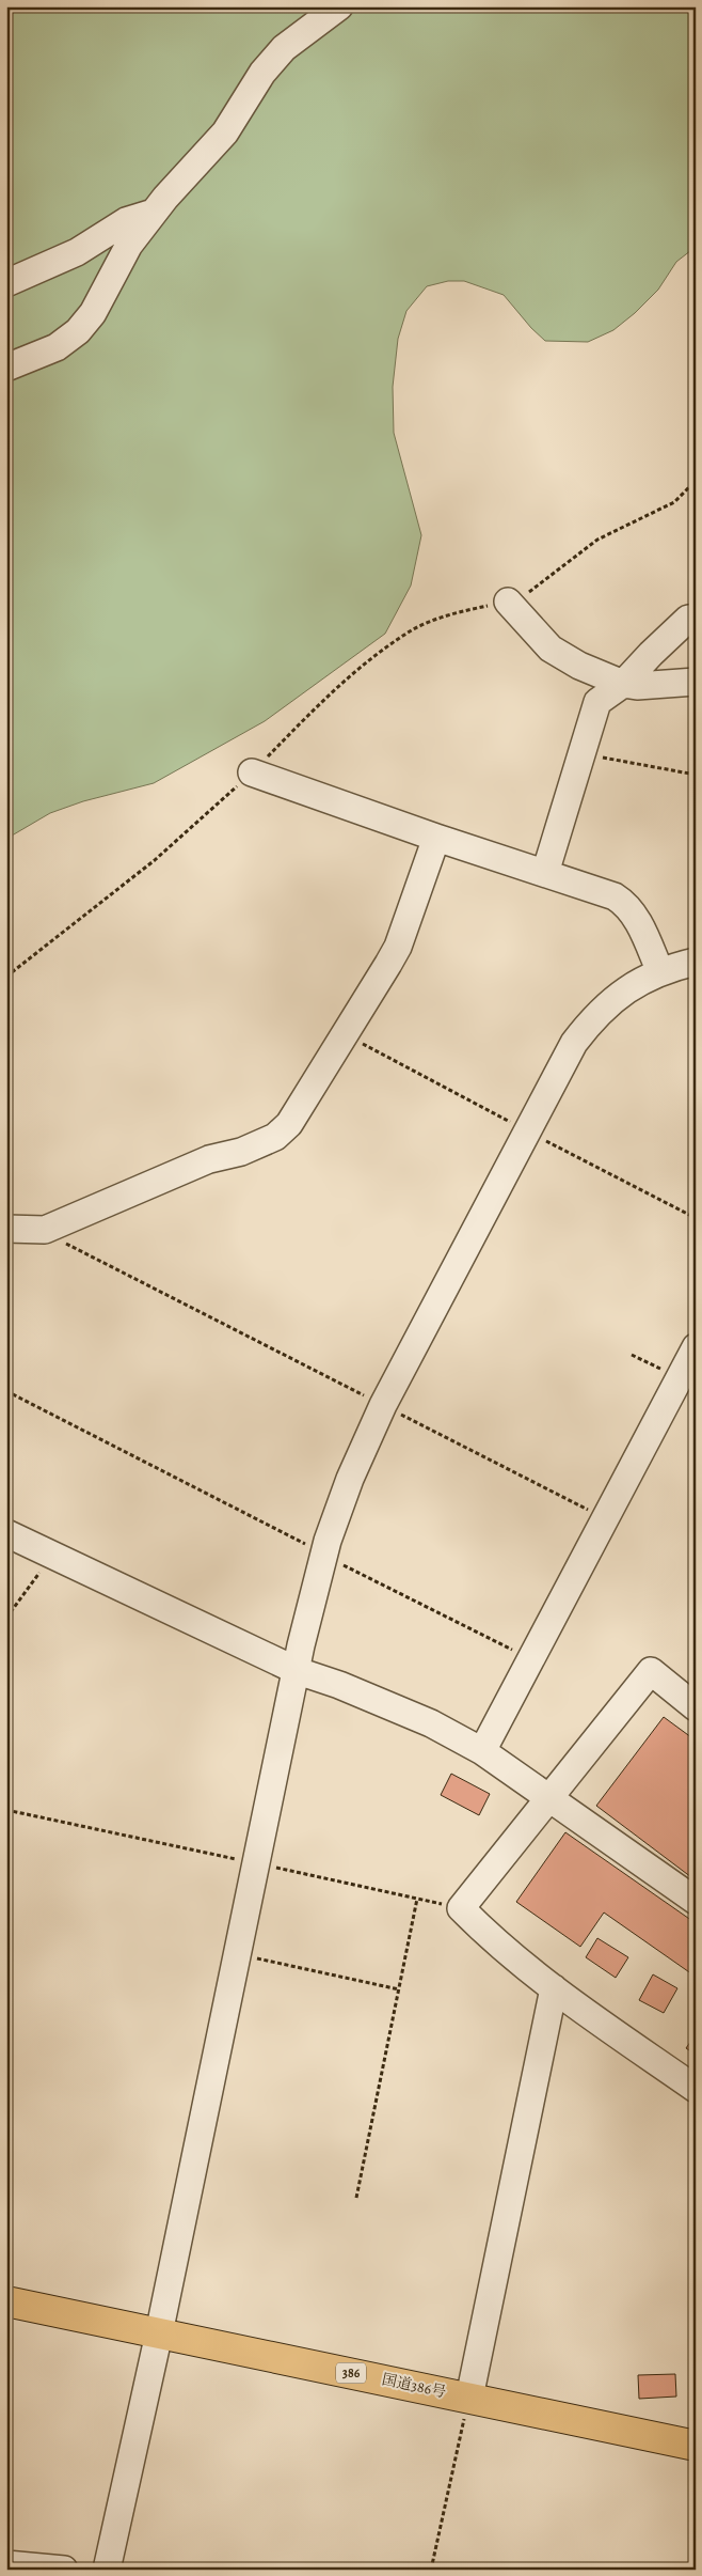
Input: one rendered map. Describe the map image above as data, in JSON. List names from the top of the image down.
{
  "streets": {
    "highway": ["386", "国道386号"]
  }
}
